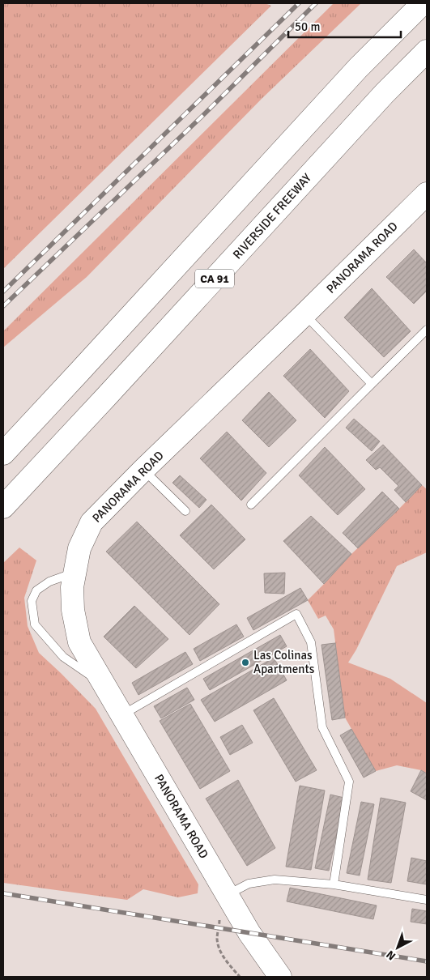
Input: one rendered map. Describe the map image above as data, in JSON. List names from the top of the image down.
{
  "streets": {
    "main road": ["RIVERSIDE FREEWAY", "PANORAMA ROAD", "CA 91"]
  },
  "places": ["Las Colinas Apartments"],
  "scale_bar": "50 m",
  "north": "bottom left"
}
